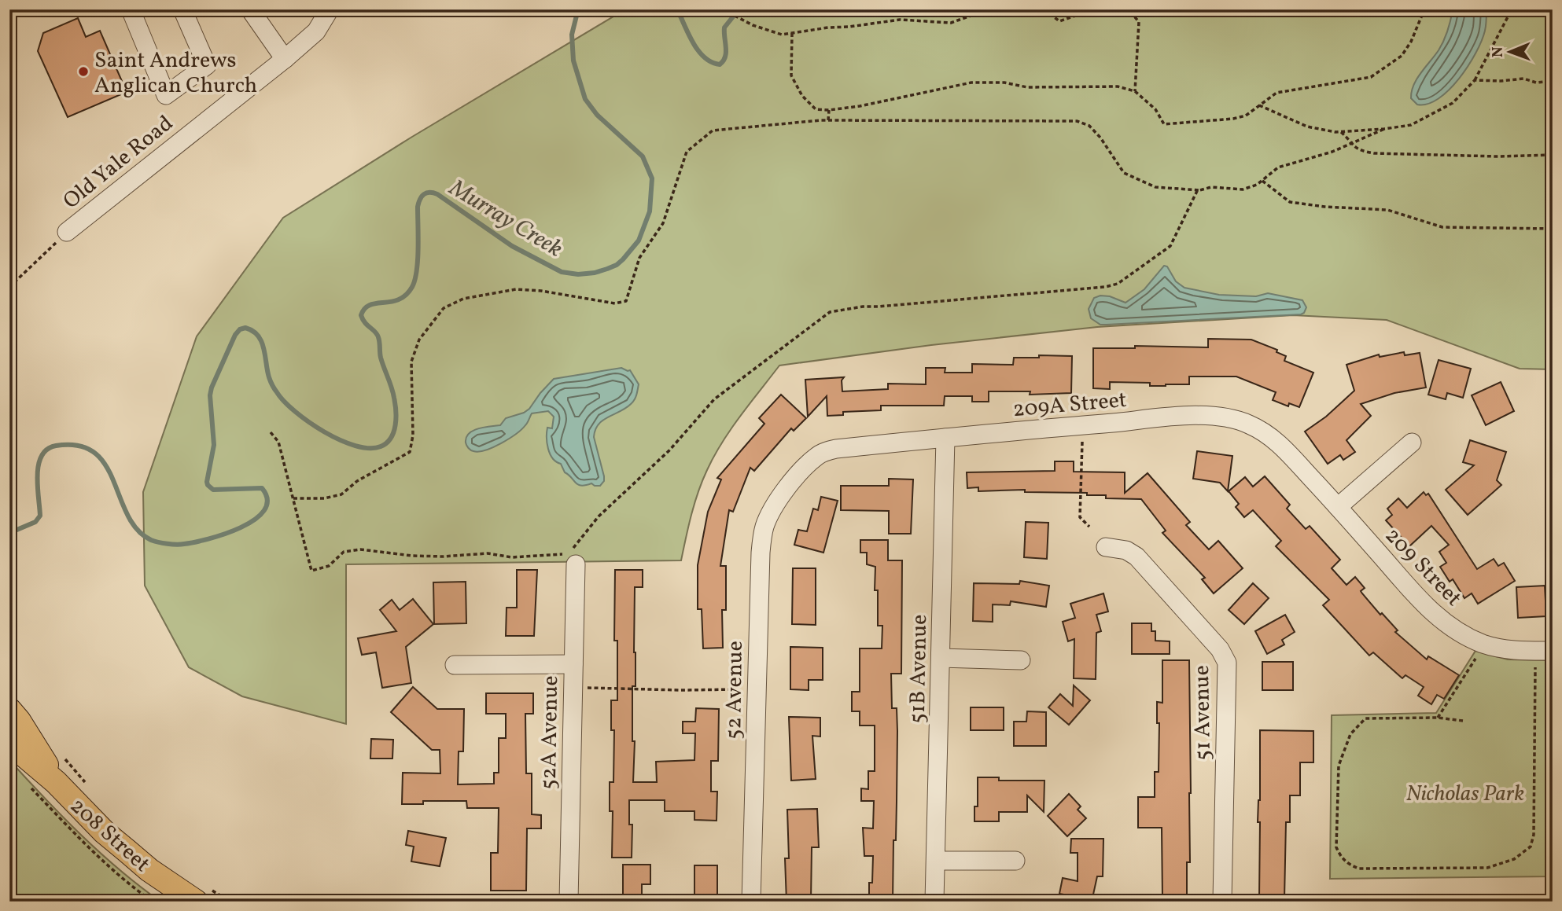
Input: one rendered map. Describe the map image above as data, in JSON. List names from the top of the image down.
{
  "streets": {
    "main road": ["208 Street"],
    "street": [
      "Old Yale Road",
      "209A Street",
      "209 Street",
      "51B Avenue",
      "52 Avenue",
      "51 Avenue",
      "52A Avenue"
    ]
  },
  "crossings": [
    ["209A Street", "209 Street"],
    ["209A Street", "51B Avenue"],
    ["209A Street", "52 Avenue"]
  ],
  "water": ["Murray Creek"],
  "parks": ["Nicholas Park"],
  "places": ["Saint Andrews Anglican Church"],
  "north": "left"
}
